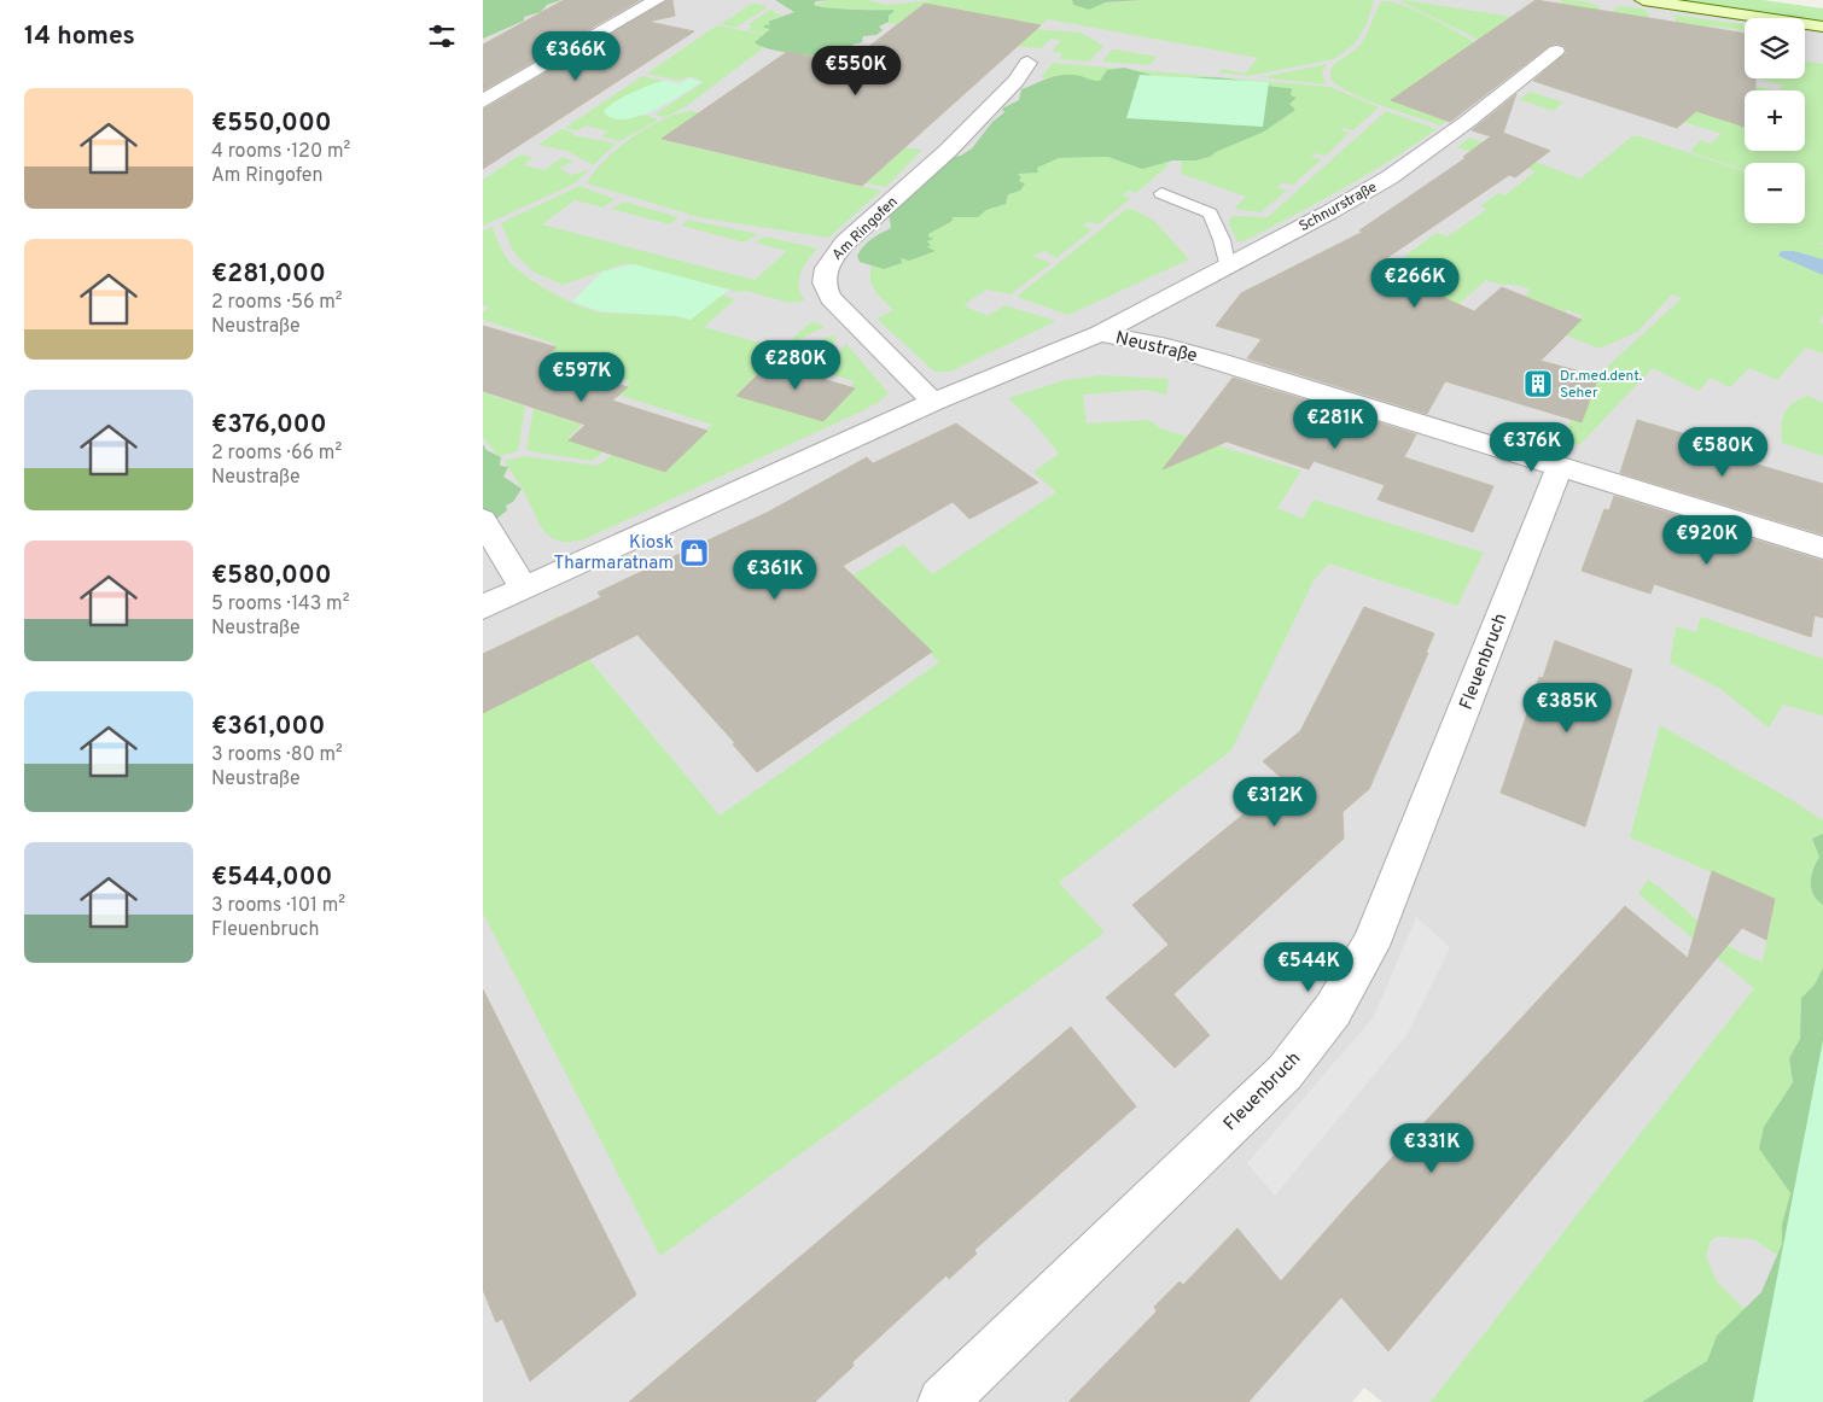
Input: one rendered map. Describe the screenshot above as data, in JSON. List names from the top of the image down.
{
  "streets": {
    "street": [
      "Schnurstraße",
      "Am Ringofen",
      "Neustraße",
      "Fleuenbruch"
    ]
  },
  "crossings": [
    ["Schnurstraße", "Neustraße"],
    ["Am Ringofen", "Neustraße"],
    ["Neustraße", "Fleuenbruch"]
  ],
  "places": {
    "building": ["Dr.med.dent. Seher"],
    "shop": ["Kiosk Tharmaratnam"]
  },
  "page": {
    "heading": "14 homes",
    "map_buttons": ["+", "−"],
    "price": [
      "€366K",
      "€550K",
      "€266K",
      "€280K",
      "€597K",
      "€281K",
      "€376K",
      "€580K",
      "€920K",
      "€361K",
      "€385K",
      "€312K",
      "€544K",
      "€331K"
    ],
    "list": [
      {
        "name": "€550,000",
        "note": "4 rooms · 120 m² · Am Ringofen"
      },
      {
        "name": "€281,000",
        "note": "2 rooms · 56 m² · Neustraße"
      },
      {
        "name": "€376,000",
        "note": "2 rooms · 66 m² · Neustraße"
      },
      {
        "name": "€580,000",
        "note": "5 rooms · 143 m² · Neustraße"
      },
      {
        "name": "€361,000",
        "note": "3 rooms · 80 m² · Neustraße"
      },
      {
        "name": "€544,000",
        "note": "3 rooms · 101 m² · Fleuenbruch"
      }
    ]
  }
}
